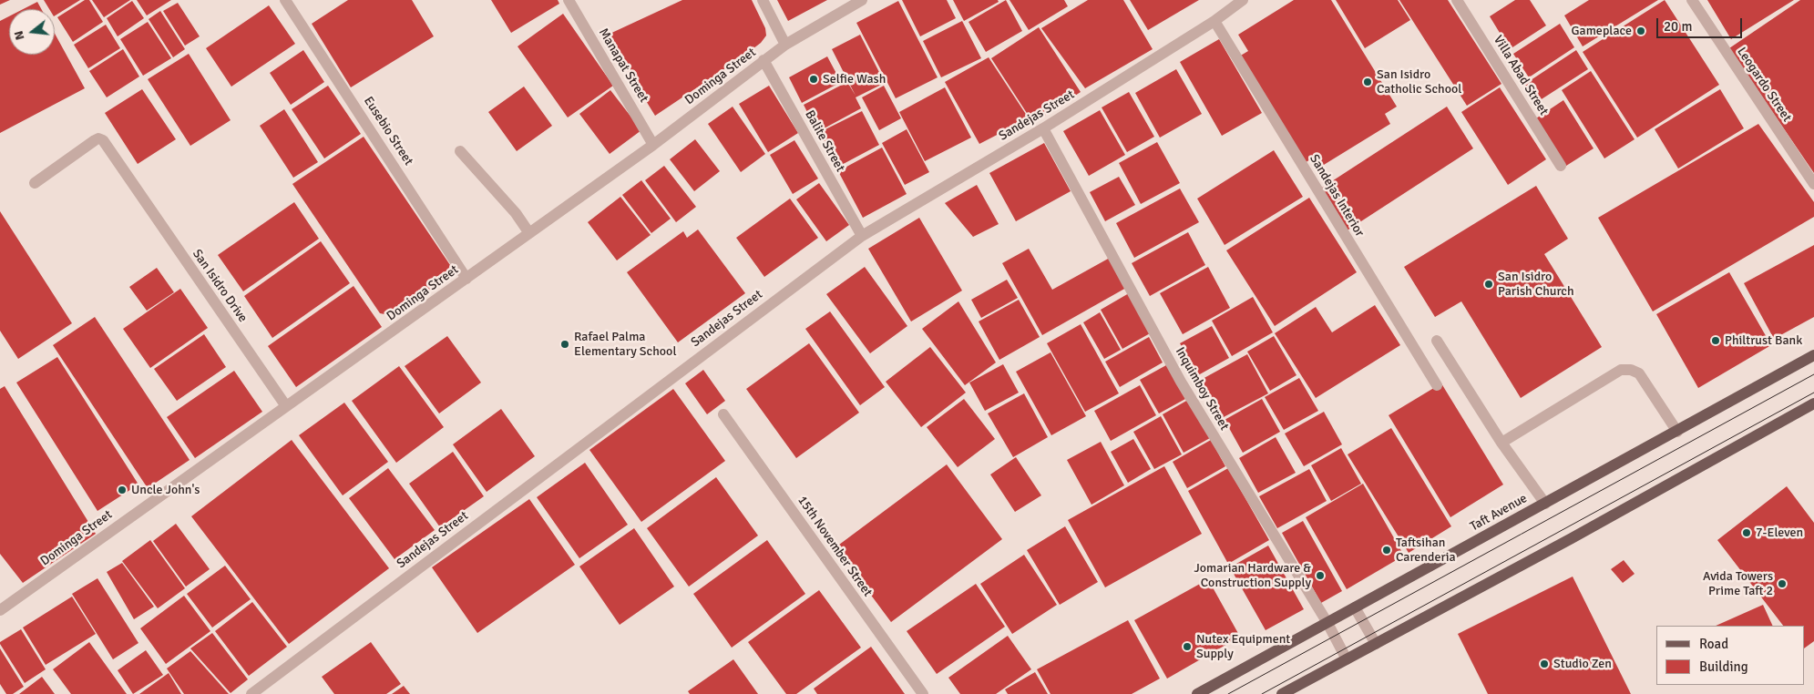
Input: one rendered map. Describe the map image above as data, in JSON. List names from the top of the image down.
{
  "streets": {
    "main road": ["Taft Avenue"],
    "street": [
      "Manapat Street",
      "Villa Abad Street",
      "Dominga Street",
      "Leogardo Street",
      "Sandejas Street",
      "Eusebio Street",
      "Balite Street",
      "Sandejas Interior",
      "San Isidro Drive",
      "Inquimboy Street",
      "15th November Street"
    ]
  },
  "crossings": [
    ["Manapat Street", "Dominga Street"],
    ["Dominga Street", "Eusebio Street"],
    ["Dominga Street", "Balite Street"],
    ["Dominga Street", "San Isidro Drive"],
    ["Sandejas Street", "Balite Street"],
    ["Sandejas Street", "Sandejas Interior"],
    ["Sandejas Street", "Inquimboy Street"],
    ["Inquimboy Street", "Taft Avenue"]
  ],
  "places": [
    "Gameplace",
    "Selfie Wash",
    "San Isidro Catholic School",
    "San Isidro Parish Church",
    "Philtrust Bank",
    "Rafael Palma Elementary School",
    "Uncle John's",
    "7-Eleven",
    "Taftsihan Carenderia",
    "Jomarian Hardware & Construction Supply",
    "Avida Towers Prime Taft 2",
    "Nutex Equipment Supply",
    "Studio Zen"
  ],
  "legend": ["Road", "Building"],
  "scale_bar": "20 m",
  "north": "left"
}
